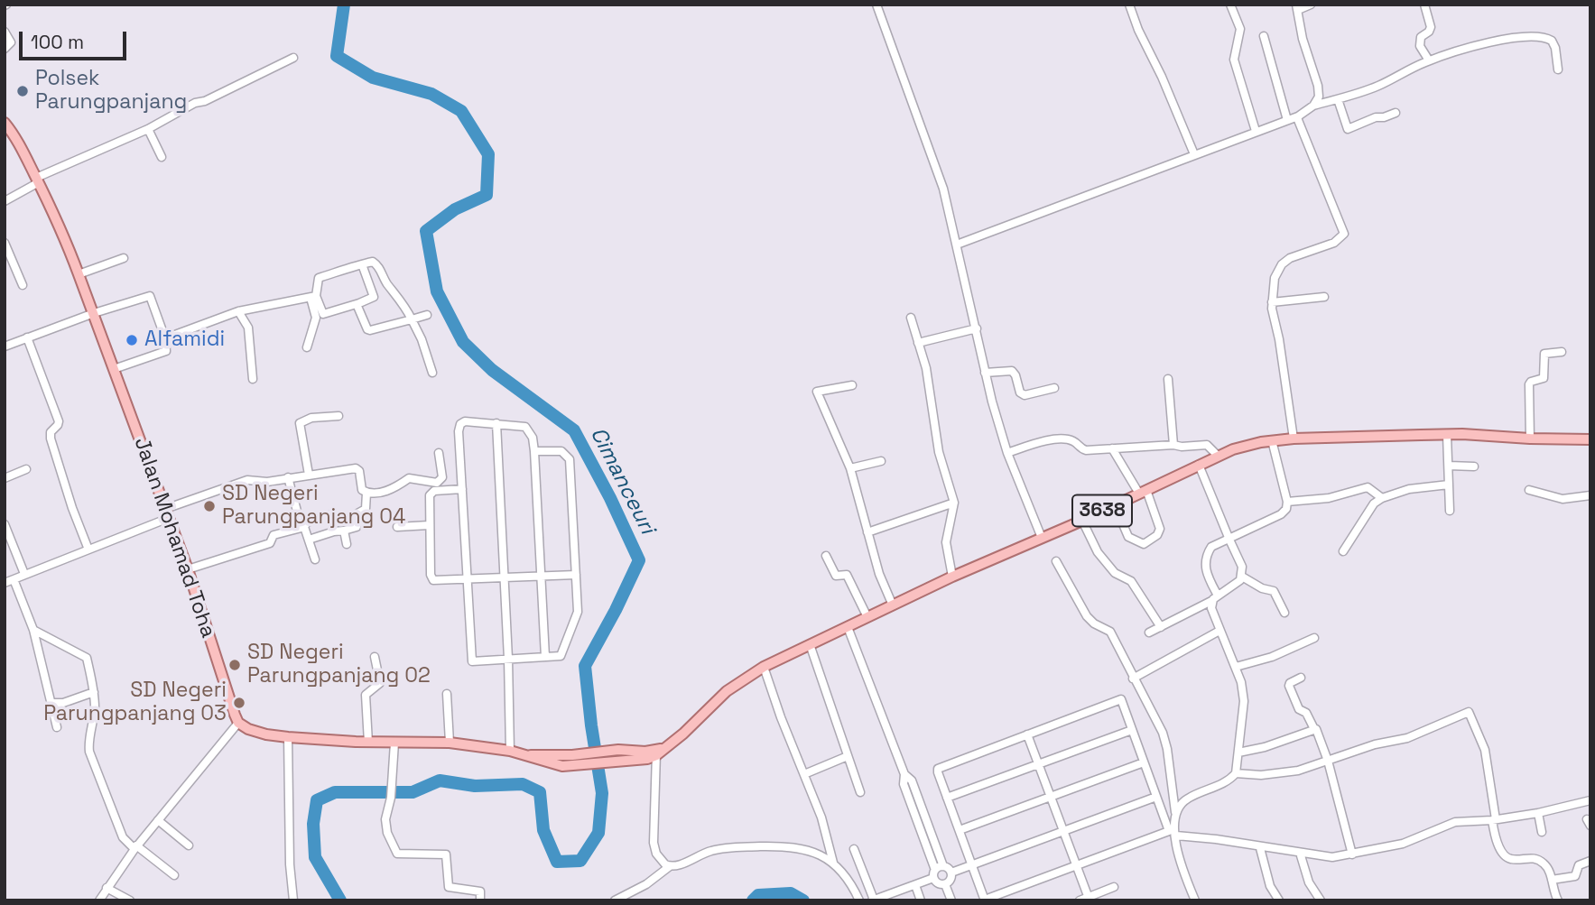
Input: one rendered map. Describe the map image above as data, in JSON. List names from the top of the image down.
{
  "streets": {
    "main road": ["3638", "Jalan Mohamad Toha"]
  },
  "water": ["Cimanceuri"],
  "places": [
    "Polsek Parungpanjang",
    "Alfamidi",
    "SD Negeri Parungpanjang 04",
    "SD Negeri Parungpanjang 02",
    "SD Negeri Parungpanjang 03"
  ],
  "scale_bar": "100 m"
}
